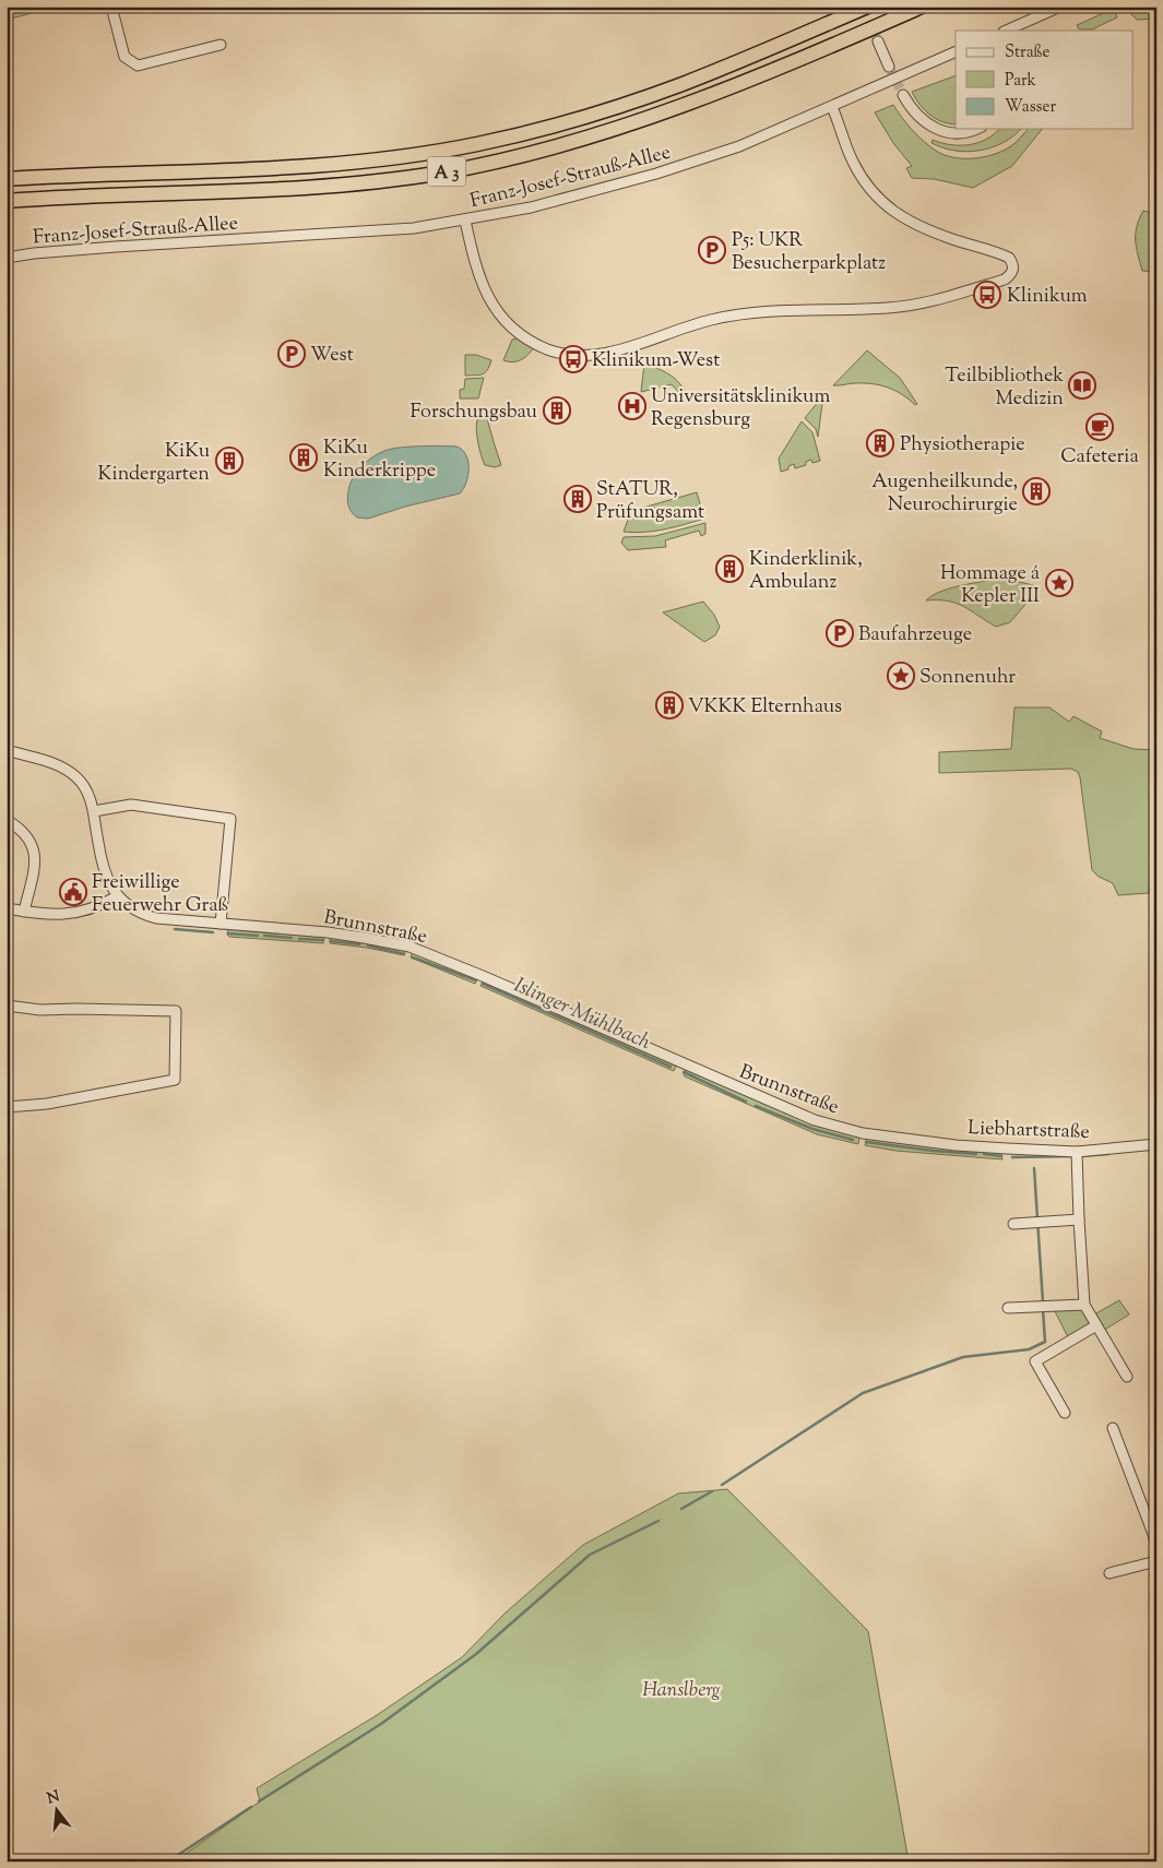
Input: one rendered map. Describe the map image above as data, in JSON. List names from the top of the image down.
{
  "streets": {
    "highway": ["A 3"],
    "street": ["Franz-Josef-Strauß-Allee", "Brunnstraße", "Liebhartstraße"]
  },
  "crossings": [
    ["Brunnstraße", "Liebhartstraße"]
  ],
  "water": ["Islinger Mühlbach"],
  "parks": ["Hanslberg"],
  "places": {
    "parking": ["P5: UKR Besucherparkplatz", "West", "Baufahrzeuge"],
    "bus stop": ["Klinikum", "Klinikum-West"],
    "library": ["Teilbibliothek Medizin"],
    "hospital": ["Universitätsklinikum Regensburg"],
    "building": [
      "Forschungsbau",
      "Physiotherapie",
      "KiKu Kinderkrippe",
      "KiKu Kindergarten",
      "Augenheilkunde, Neurochirurgie",
      "StATUR, Prüfungsamt",
      "Kinderklinik, Ambulanz",
      "VKKK Elternhaus"
    ],
    "cafe": ["Cafeteria"],
    "place": ["Hommage á Kepler III", "Sonnenuhr"],
    "public building": ["Freiwillige Feuerwehr Graß"]
  },
  "legend": ["Straße", "Park", "Wasser"],
  "north": "top"
}
